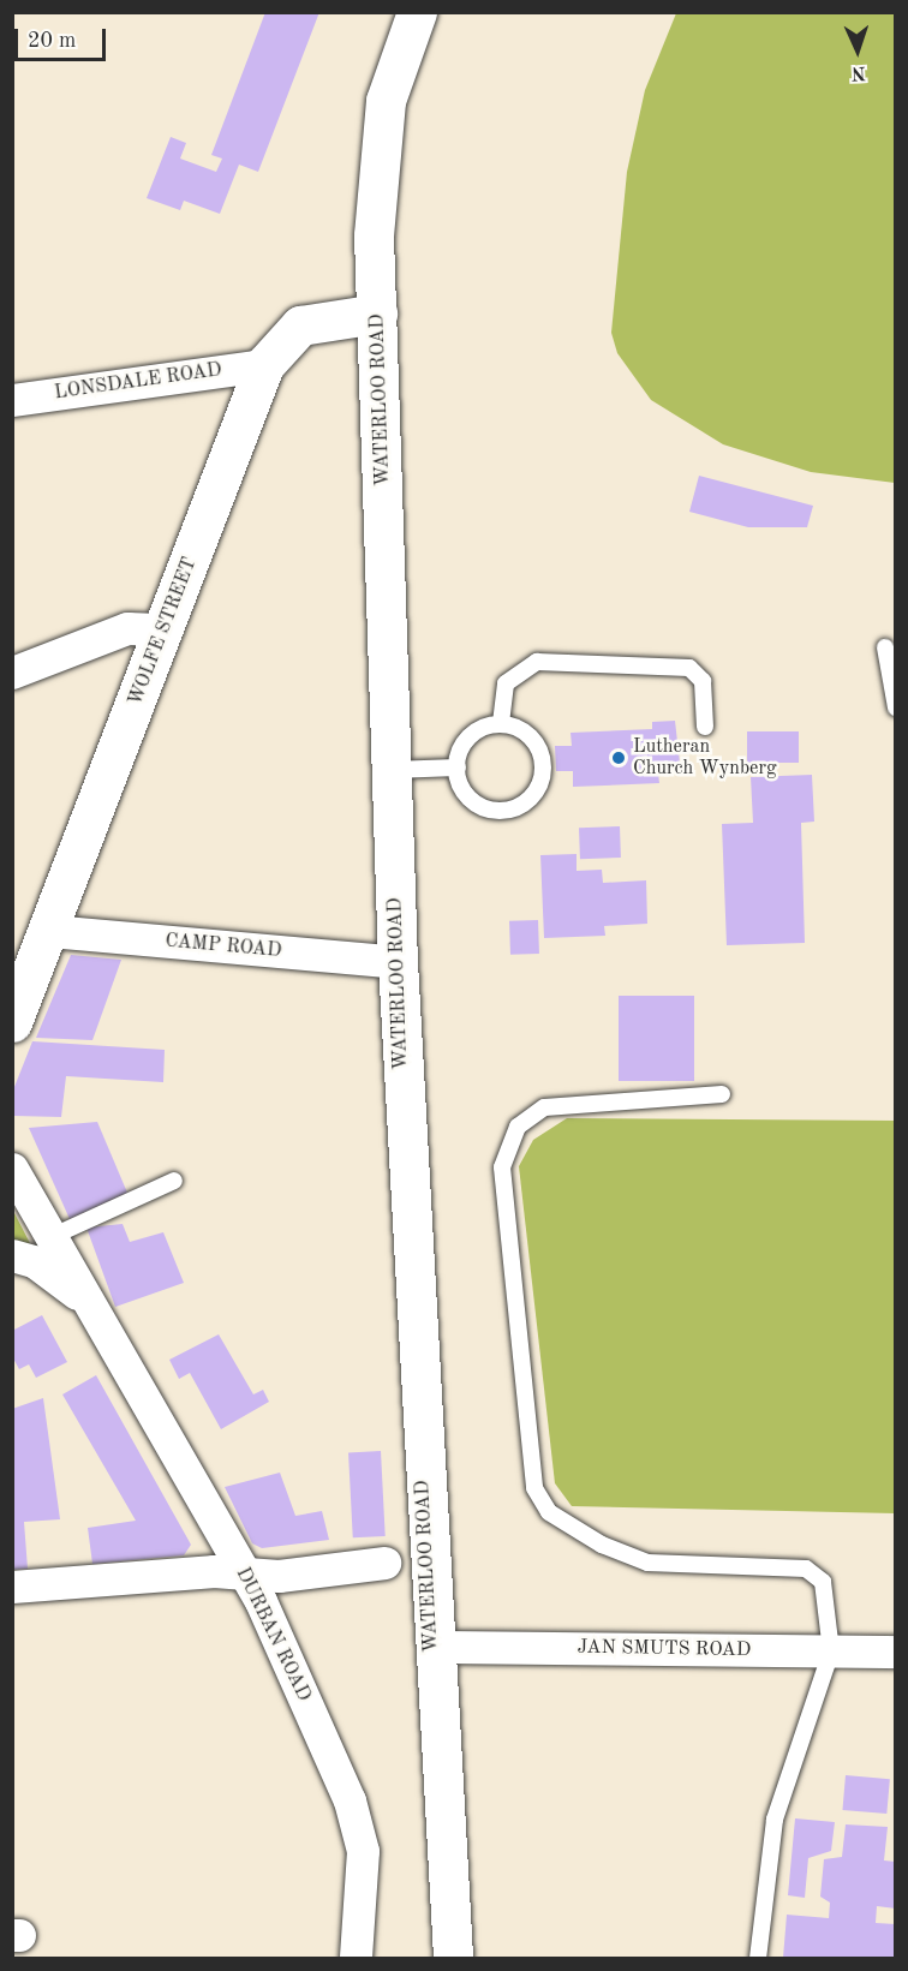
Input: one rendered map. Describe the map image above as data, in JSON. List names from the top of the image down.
{
  "streets": {
    "main road": ["WATERLOO ROAD", "WOLFE STREET"],
    "street": [
      "LONSDALE ROAD",
      "CAMP ROAD",
      "DURBAN ROAD",
      "JAN SMUTS ROAD"
    ]
  },
  "crossings": [
    ["LONSDALE ROAD", "WOLFE STREET"],
    ["WATERLOO ROAD", "WOLFE STREET"],
    ["WATERLOO ROAD", "CAMP ROAD"],
    ["WATERLOO ROAD", "JAN SMUTS ROAD"],
    ["WOLFE STREET", "CAMP ROAD"]
  ],
  "places": ["Lutheran Church Wynberg"],
  "scale_bar": "20 m",
  "north": "bottom"
}
